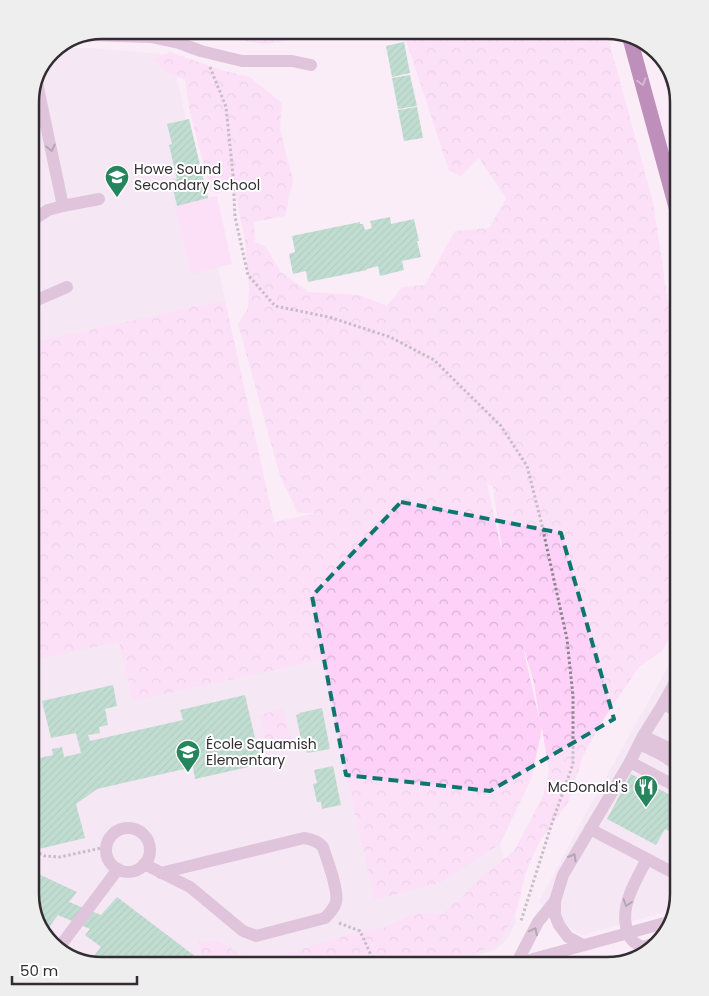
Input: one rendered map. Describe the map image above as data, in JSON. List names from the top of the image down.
{
  "places": {
    "school or university": ["Howe Sound Secondary School", "École Squamish Elementary"],
    "restaurant": ["McDonald's"]
  },
  "scale_bar": "50 m"
}
